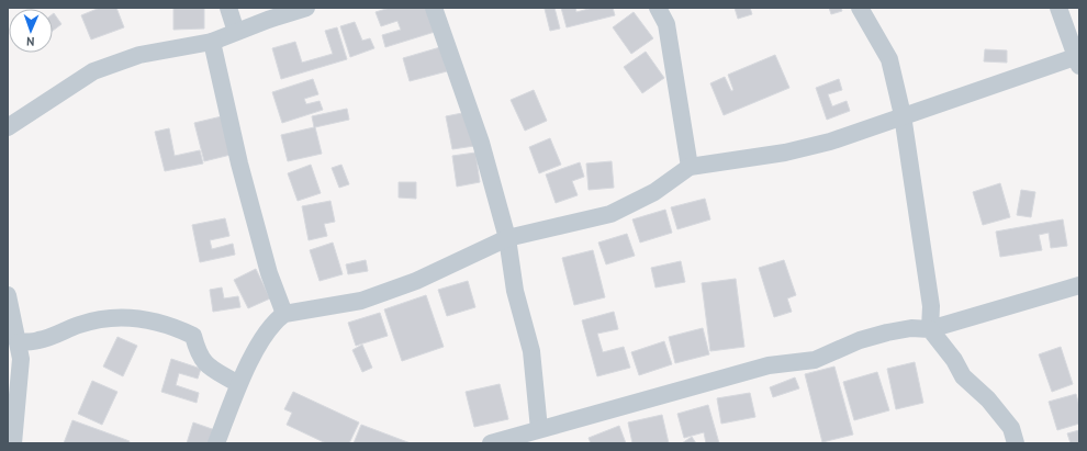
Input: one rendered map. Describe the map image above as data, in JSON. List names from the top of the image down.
{
  "north": "bottom"
}
